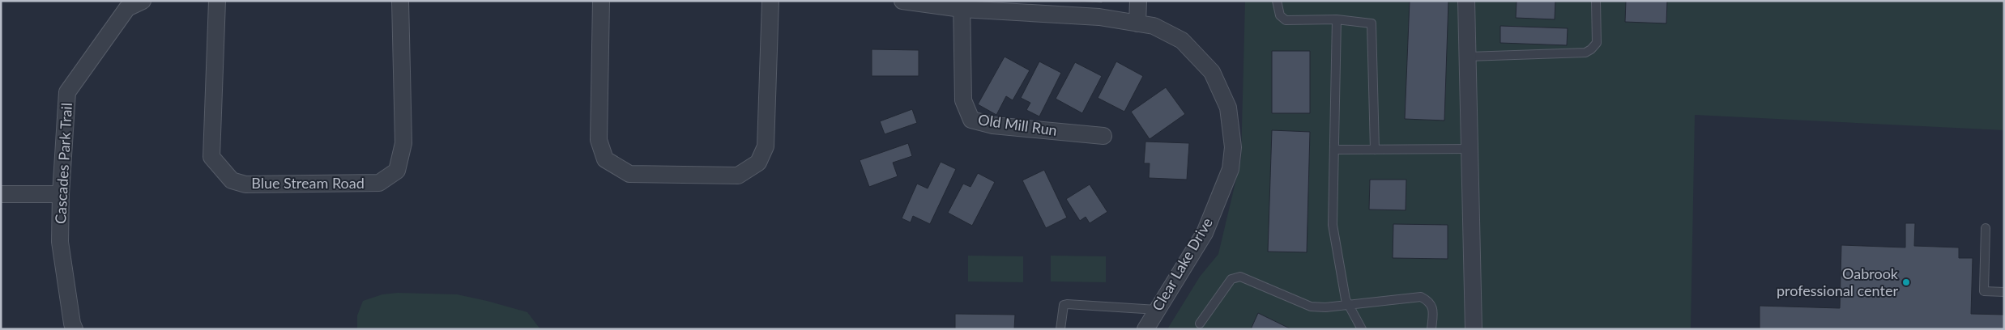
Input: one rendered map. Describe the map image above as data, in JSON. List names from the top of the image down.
{
  "streets": {
    "street": [
      "Old Mill Run",
      "Cascades Park Trail",
      "Blue Stream Road",
      "Clear Lake Drive"
    ]
  },
  "crossings": [
    ["Old Mill Run", "Clear Lake Drive"]
  ],
  "places": ["Oabrook professional center"]
}
